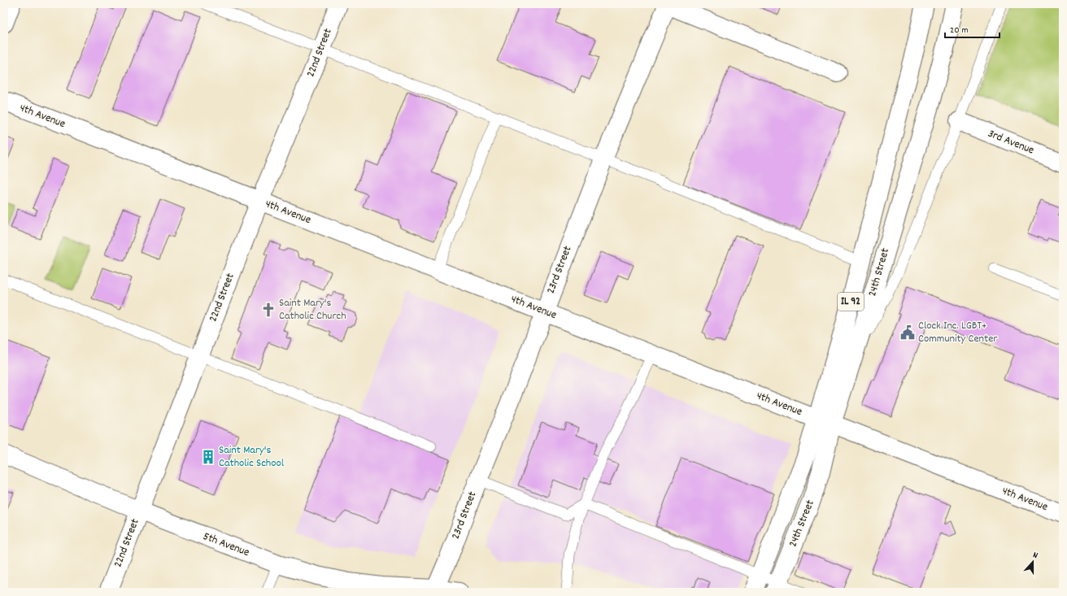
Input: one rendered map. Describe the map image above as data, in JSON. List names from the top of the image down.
{
  "streets": {
    "main road": [
      "22nd Street",
      "4th Avenue",
      "3rd Avenue",
      "23rd Street",
      "24th Street",
      "IL 92",
      "5th Avenue"
    ]
  },
  "crossings": [
    ["22nd Street", "4th Avenue"],
    ["22nd Street", "5th Avenue"],
    ["4th Avenue", "23rd Street"],
    ["4th Avenue", "24th Street"],
    ["23rd Street", "5th Avenue"]
  ],
  "places": {
    "church": ["Saint Mary's Catholic Church"],
    "public building": ["Clock Inc. LGBT+ Community Center"],
    "building": ["Saint Mary's Catholic School"]
  },
  "scale_bar": "20 m",
  "north": "top"
}
